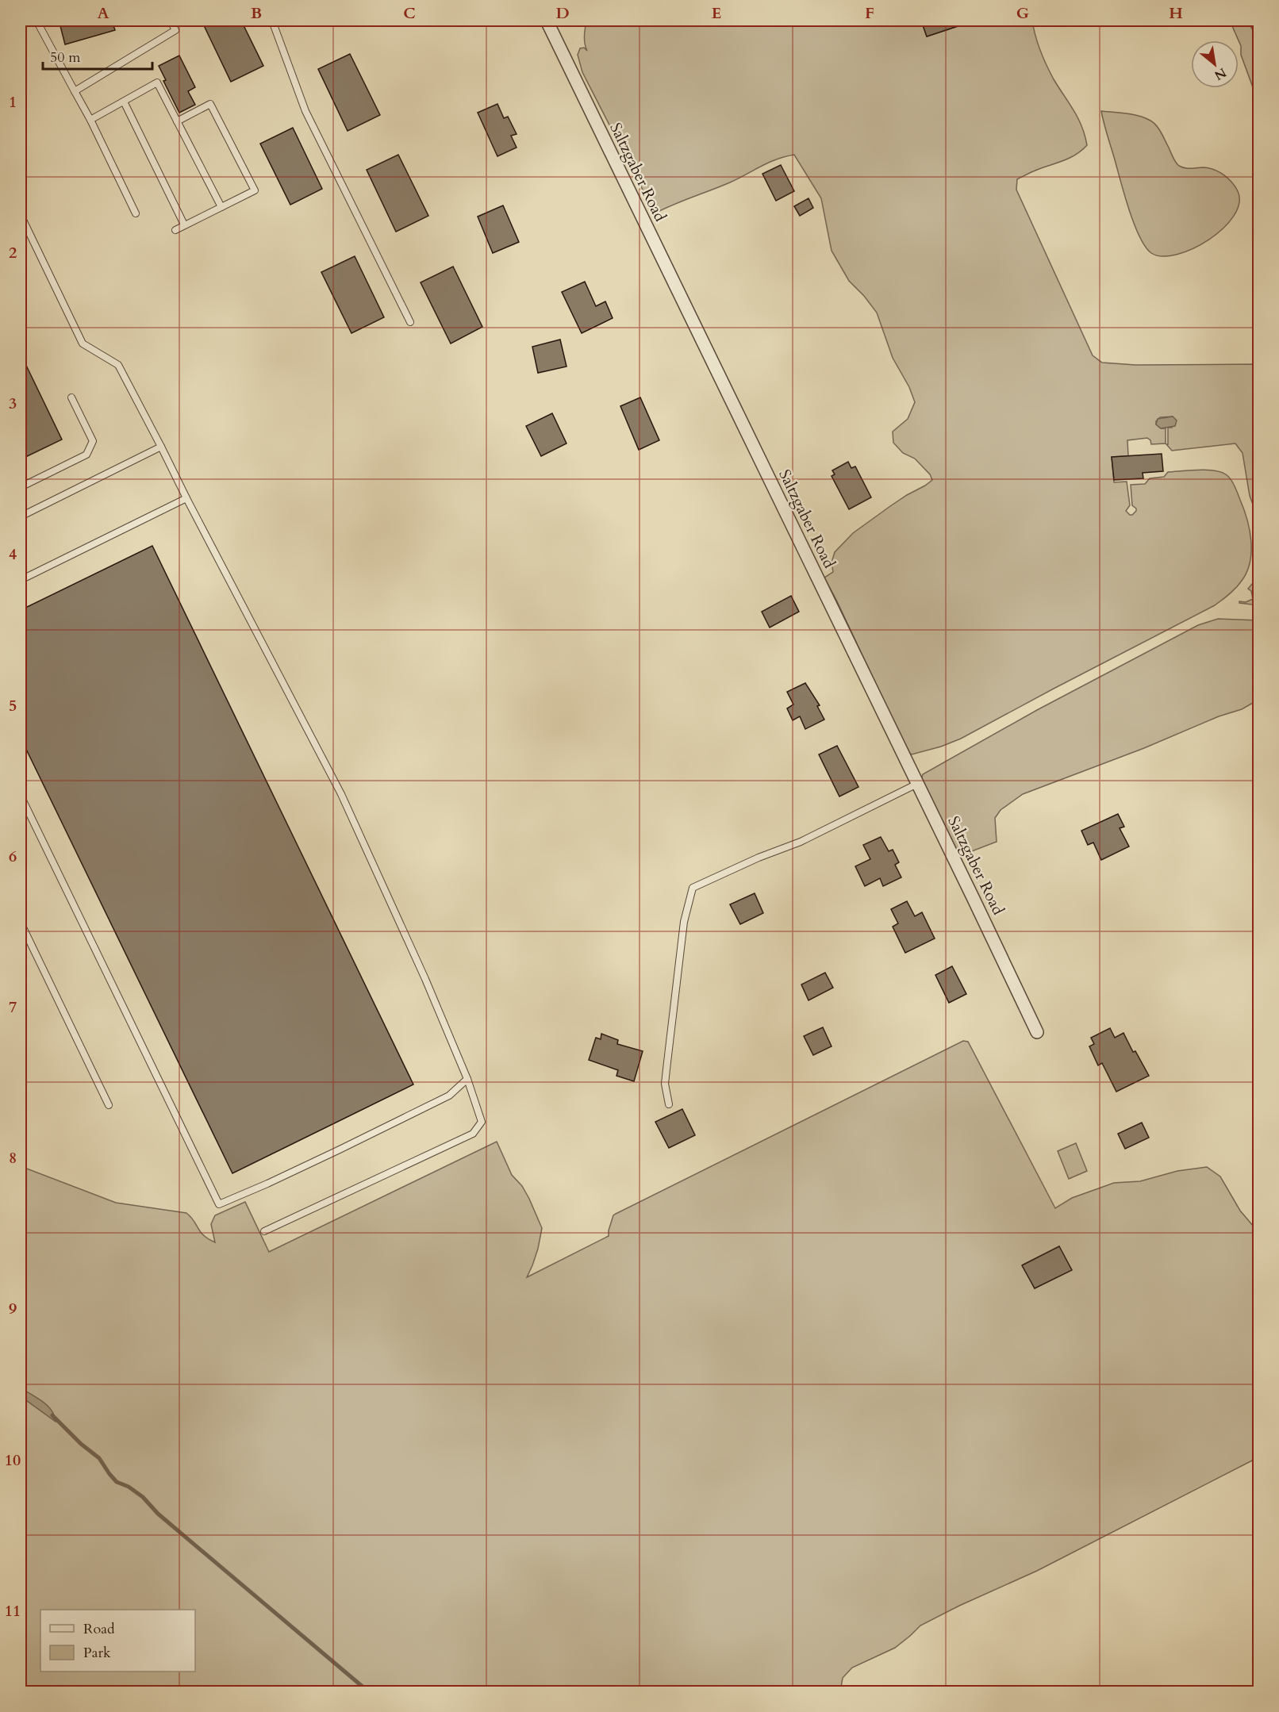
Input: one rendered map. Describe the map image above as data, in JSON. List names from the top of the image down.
{
  "streets": {
    "street": ["Saltzgaber Road"]
  },
  "legend": ["Road", "Park"],
  "scale_bar": "50 m",
  "north": "bottom right",
  "grid": {
    "columns": [
      "A",
      "B",
      "C",
      "D",
      "E",
      "F",
      "G",
      "H"
    ],
    "rows": [
      "1",
      "2",
      "3",
      "4",
      "5",
      "6",
      "7",
      "8",
      "9",
      "10",
      "11"
    ]
  }
}
